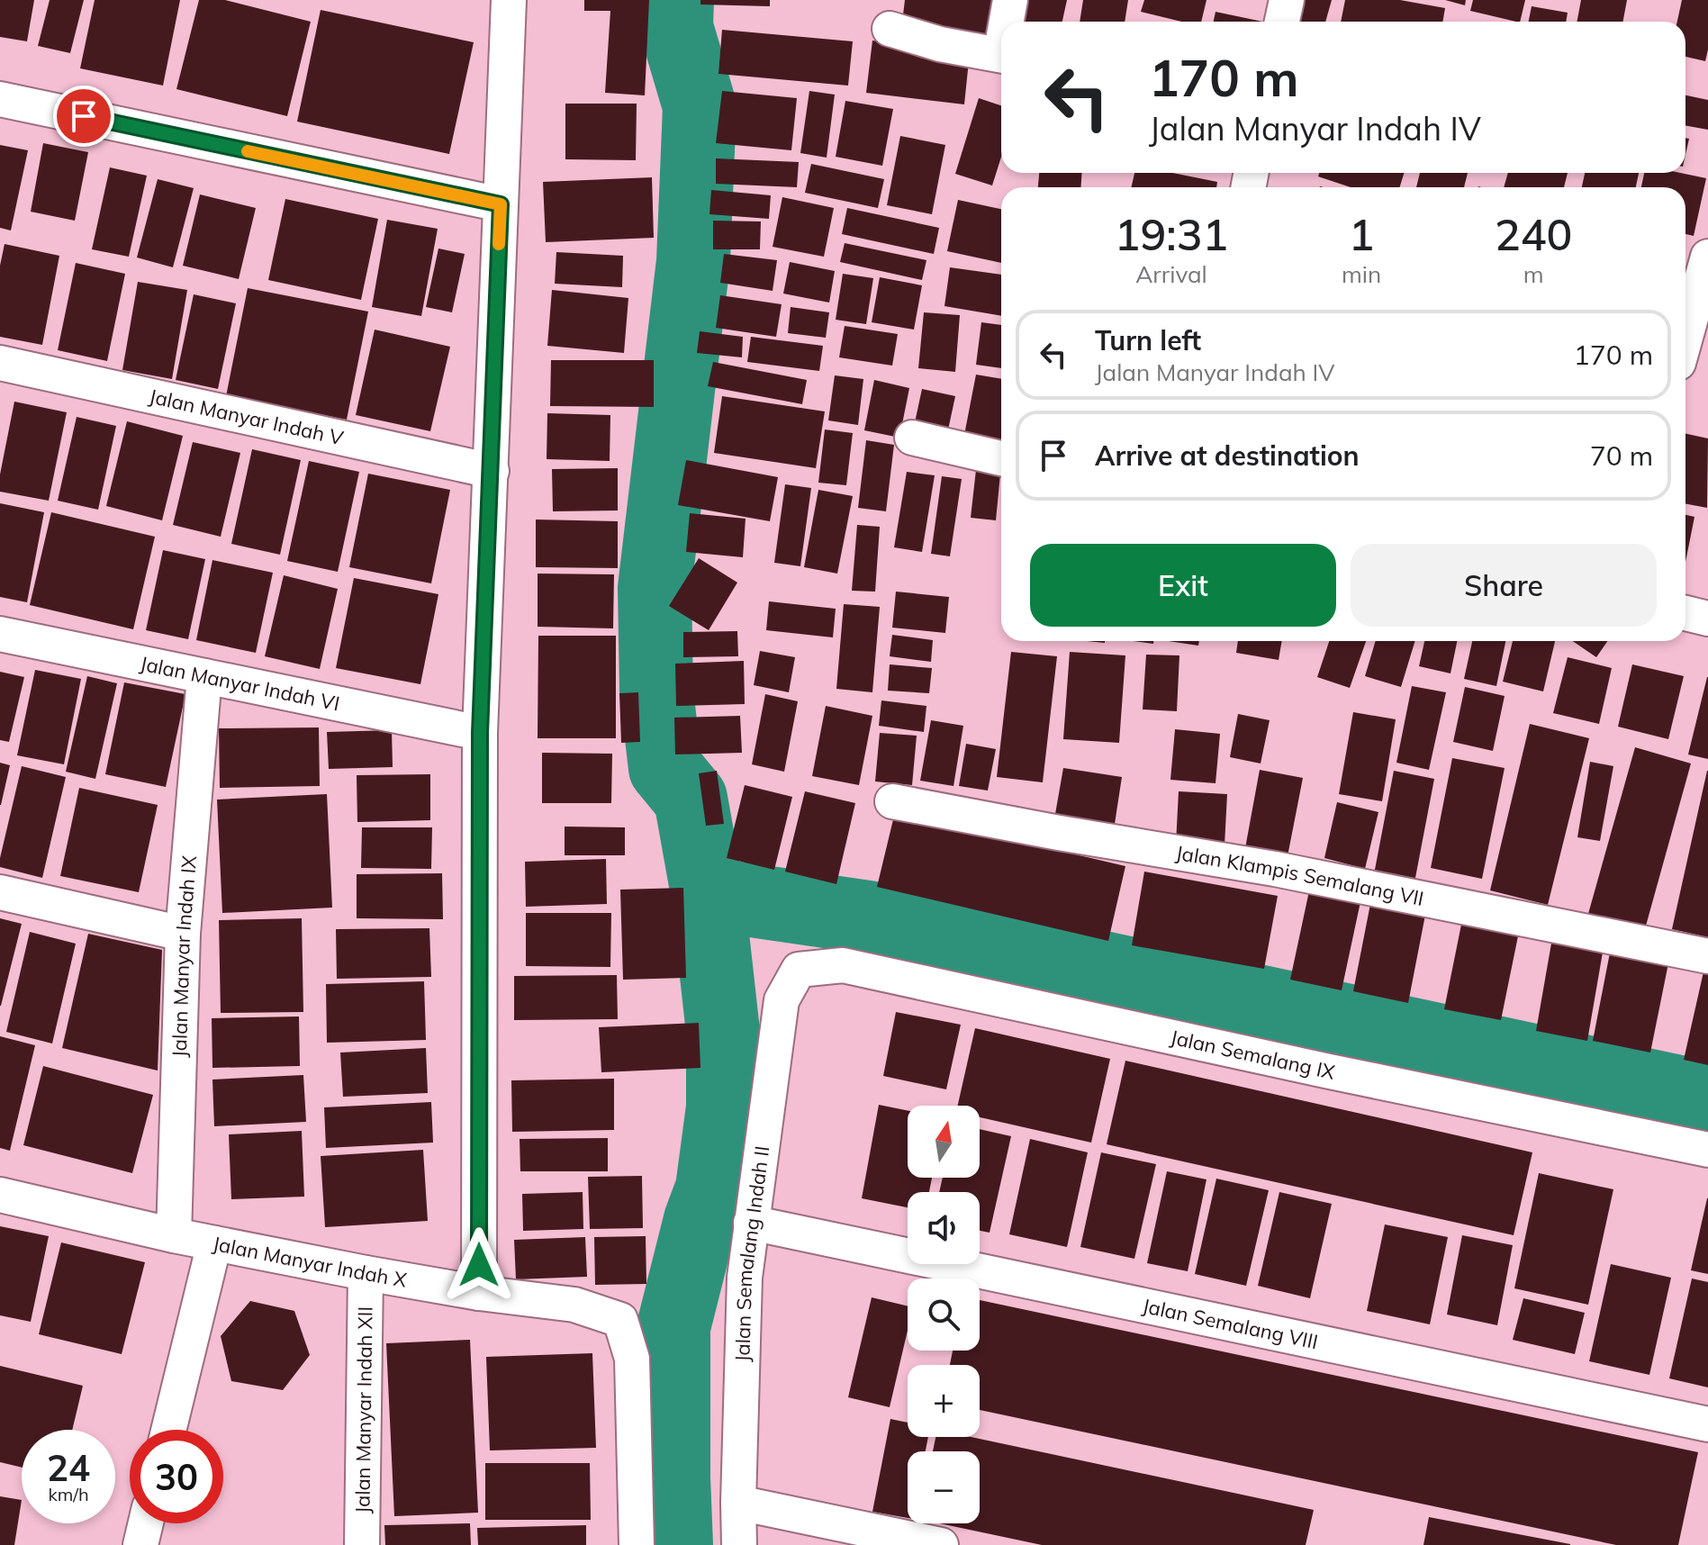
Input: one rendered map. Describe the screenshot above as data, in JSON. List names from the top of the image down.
{
  "streets": {
    "street": [
      "Jalan Manyar Indah V",
      "Jalan Manyar Indah VI",
      "Jalan Klampis Semalang VII",
      "Jalan Manyar Indah IX",
      "Jalan Semalang IX",
      "Jalan Semalang Indah II",
      "Jalan Manyar Indah X",
      "Jalan Semalang VIII",
      "Jalan Manyar Indah XII"
    ]
  },
  "crossings": [
    ["Jalan Manyar Indah VI", "Jalan Manyar Indah IX"],
    ["Jalan Manyar Indah IX", "Jalan Manyar Indah X"],
    ["Jalan Semalang IX", "Jalan Semalang Indah II"],
    ["Jalan Semalang Indah II", "Jalan Semalang VIII"],
    ["Jalan Manyar Indah X", "Jalan Manyar Indah XII"]
  ],
  "north": "top",
  "page": {
    "turn": ["170 m", "Jalan Manyar Indah IV"],
    "eta": [
      "19:31",
      "Arrival",
      "1",
      "min",
      "240",
      "m"
    ],
    "list": [
      {
        "name": "Turn left",
        "note": "Jalan Manyar Indah IV",
        "value": "170 m"
      },
      {
        "name": "Arrive at destination",
        "value": "70 m"
      }
    ],
    "buttons": ["Exit", "Share"],
    "map_buttons": ["+", "−"],
    "speed": "24 km/h",
    "limit": "30"
  }
}
